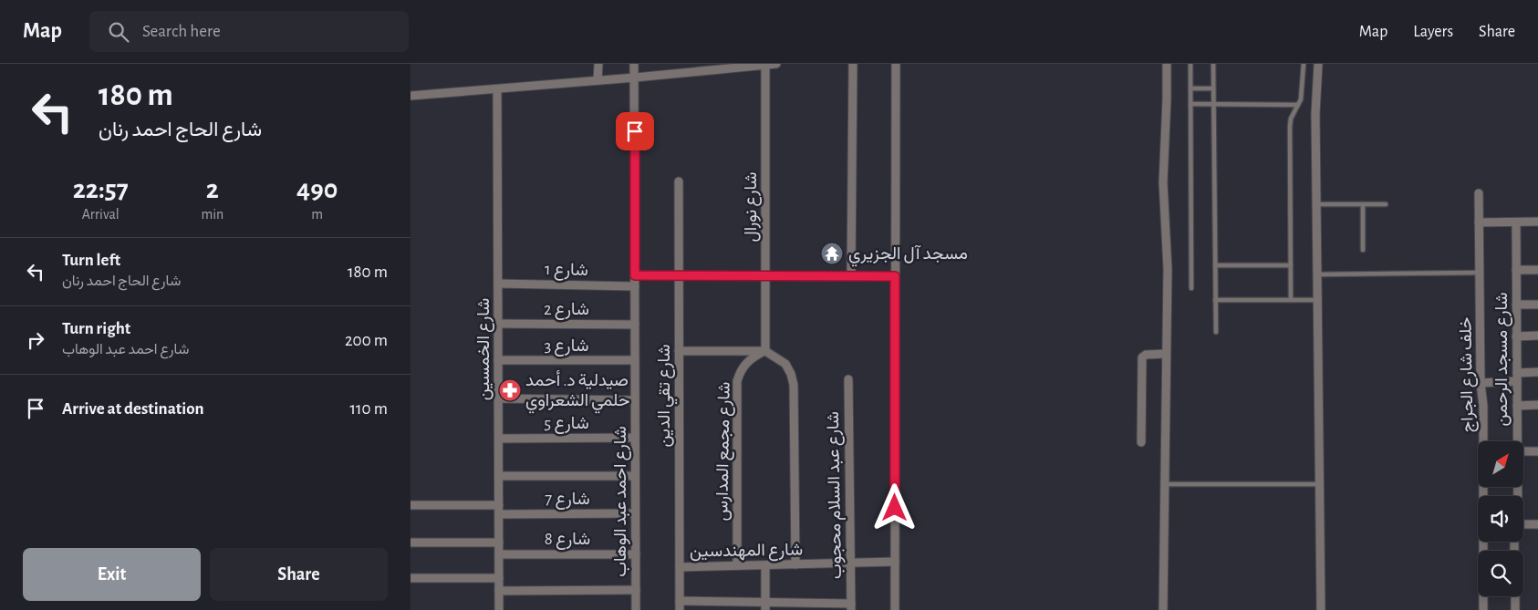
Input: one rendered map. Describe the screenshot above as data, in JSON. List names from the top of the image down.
{
  "streets": {
    "street": [
      "شارع نورال",
      "شارع 1",
      "شارع 2",
      "شارع 3",
      "شارع الخمسين",
      "شارع مسجد الرحمن",
      "خلف شارع الجراج",
      "شارع تقي الدين",
      "شارع 5",
      "شارع مجمع المدارس",
      "شارع عبد السلام محجوب",
      "شارع 7",
      "شارع احمد عبد الوهاب",
      "شارع 8",
      "شارع المهندسين"
    ]
  },
  "crossings": [
    ["شارع نورال", "شارع مجمع المدارس"],
    ["شارع 1", "شارع الخمسين"],
    ["شارع 1", "شارع احمد عبد الوهاب"],
    ["شارع 2", "شارع الخمسين"],
    ["شارع 2", "شارع احمد عبد الوهاب"],
    ["شارع 3", "شارع الخمسين"],
    ["شارع 3", "شارع احمد عبد الوهاب"],
    ["شارع الخمسين", "شارع 5"],
    ["شارع الخمسين", "شارع 7"],
    ["شارع الخمسين", "شارع 8"],
    ["شارع تقي الدين", "شارع المهندسين"],
    ["شارع 5", "شارع احمد عبد الوهاب"],
    ["شارع مجمع المدارس", "شارع المهندسين"],
    ["شارع عبد السلام محجوب", "شارع المهندسين"],
    ["شارع 7", "شارع احمد عبد الوهاب"],
    ["شارع احمد عبد الوهاب", "شارع 8"]
  ],
  "places": {
    "temple": ["مسجد آل الجزيري"],
    "pharmacy": ["صيدلية د. أحمد حلمي الشعراوي"]
  },
  "north": "top right",
  "page": {
    "header": "Map",
    "search": "Search here",
    "nav": ["Map", "Layers", "Share"],
    "turn": ["180 m", "شارع الحاج احمد رنان"],
    "eta": [
      "22:57",
      "Arrival",
      "2",
      "min",
      "490",
      "m"
    ],
    "list": [
      {
        "name": "Turn left",
        "note": "شارع الحاج احمد رنان",
        "value": "180 m"
      },
      {
        "name": "Turn right",
        "note": "شارع احمد عبد الوهاب",
        "value": "200 m"
      },
      {
        "name": "Arrive at destination",
        "value": "110 m"
      }
    ],
    "buttons": ["Exit", "Share"]
  }
}
